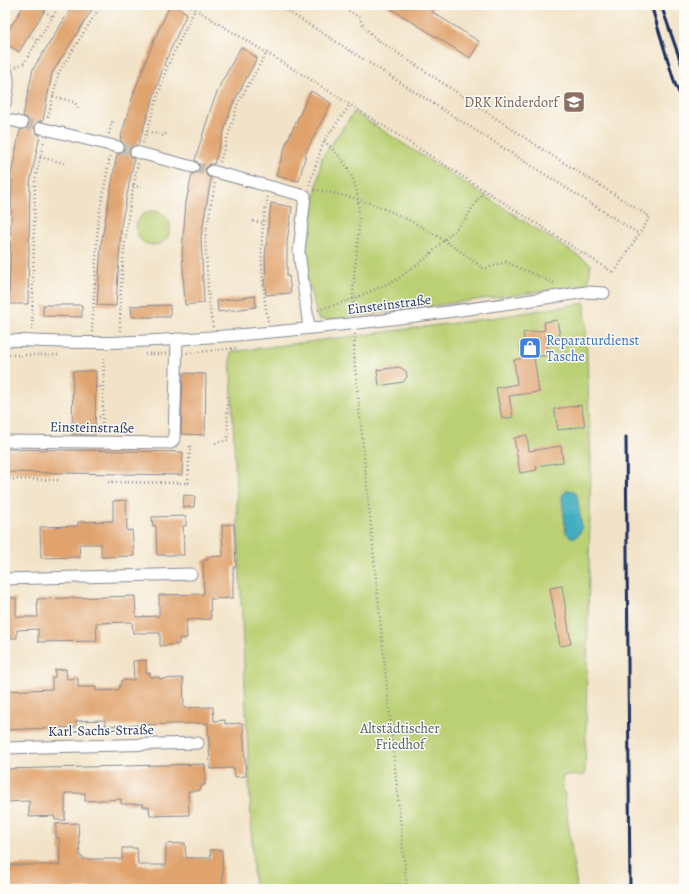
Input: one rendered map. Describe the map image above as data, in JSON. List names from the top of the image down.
{
  "streets": {
    "street": ["Einsteinstraße", "Karl-Sachs-Straße"]
  },
  "parks": ["Altstädtischer Friedhof"],
  "places": {
    "school or university": ["DRK Kinderdorf"],
    "shop": ["Reparaturdienst Tasche"]
  }
}
